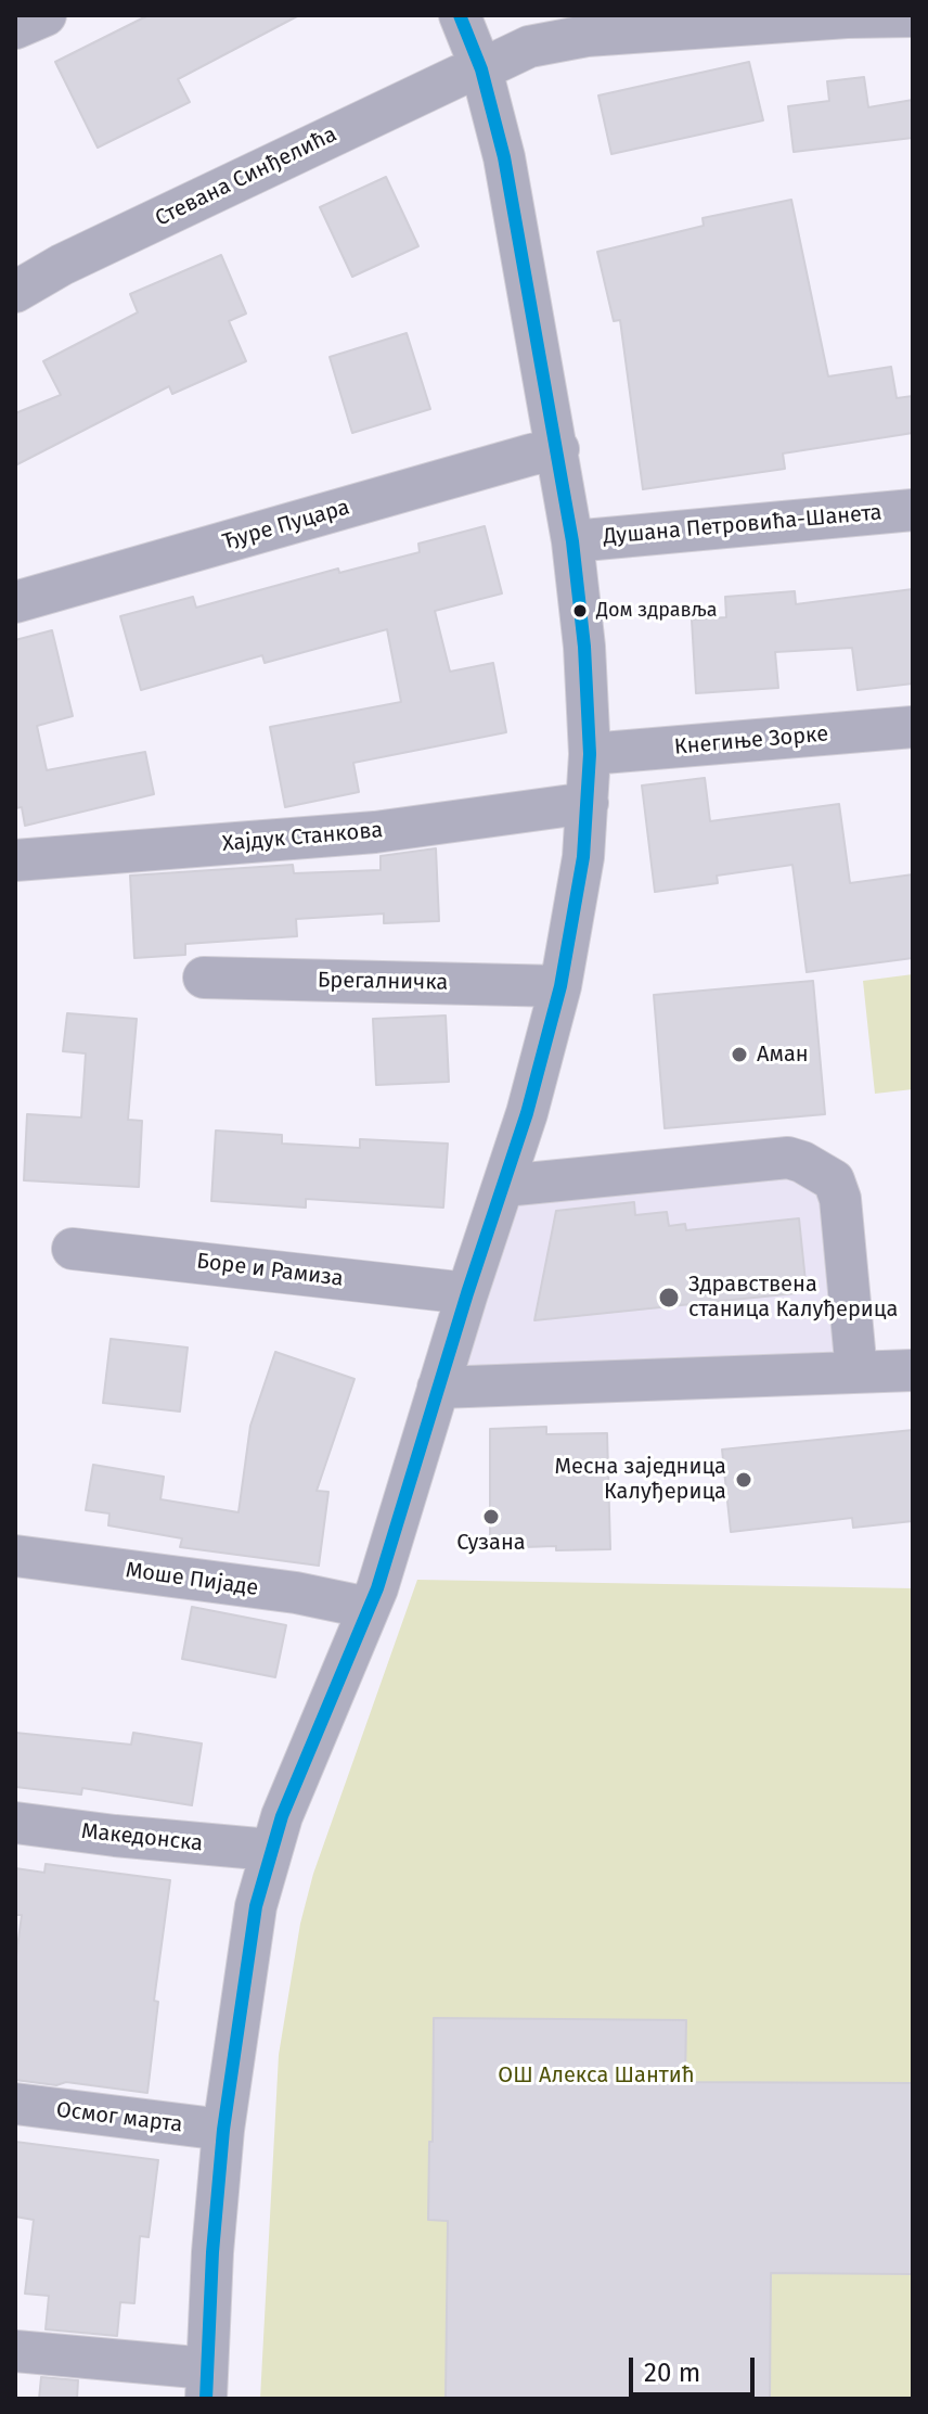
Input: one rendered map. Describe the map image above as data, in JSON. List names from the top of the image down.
{
  "streets": {
    "street": [
      "Стевана Синђелића",
      "Ђуре Пуцара",
      "Душана Петровића-Шанета",
      "Кнегиње Зорке",
      "Хајдук Станкова",
      "Брегалничка",
      "Боре и Рамиза",
      "Моше Пијаде",
      "Македонска",
      "Осмог марта"
    ]
  },
  "parks": ["ОШ Алекса Шантић"],
  "places": [
    "Дом здравља",
    "Аман",
    "Здравствена станица Калуђерица",
    "Месна заједница Калуђерица",
    "Сузана"
  ],
  "scale_bar": "20 m"
}
